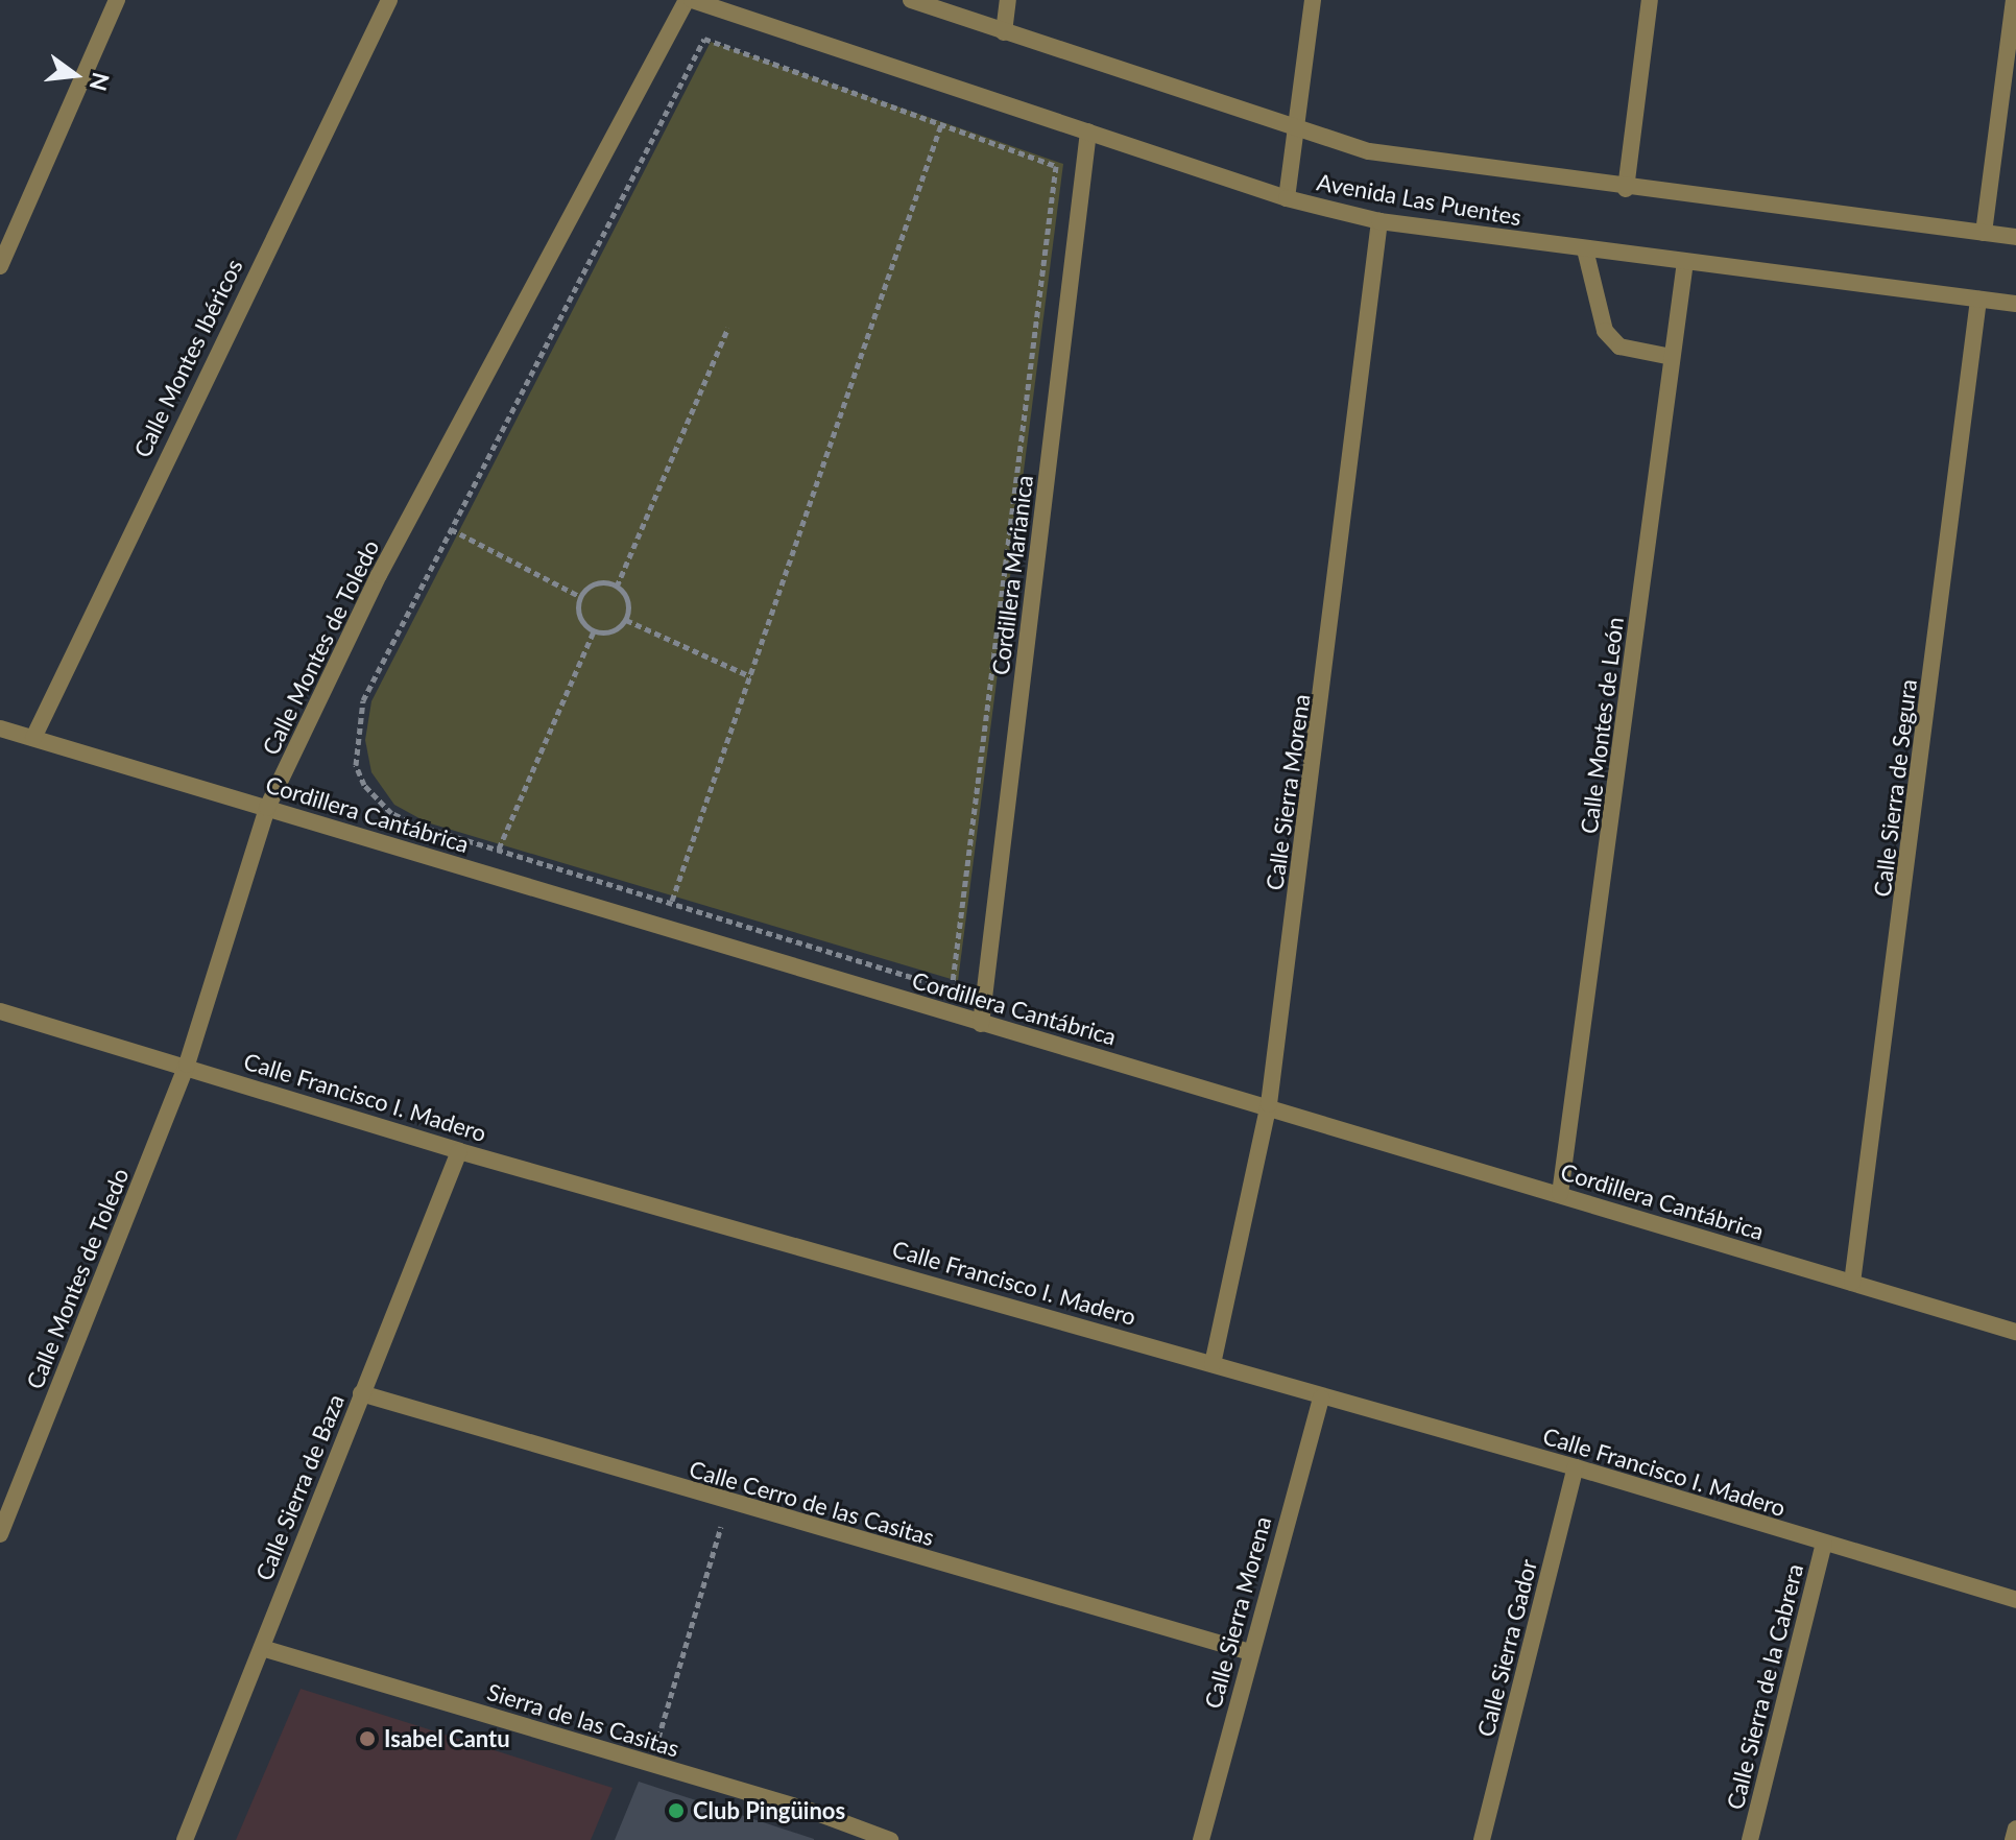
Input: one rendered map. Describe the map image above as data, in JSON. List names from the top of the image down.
{
  "streets": {
    "street": [
      "Avenida Las Puentes",
      "Calle Montes Ibéricos",
      "Cordillera Marianica",
      "Calle Montes de Toledo",
      "Calle Montes de León",
      "Calle Sierra de Segura",
      "Calle Sierra Morena",
      "Cordillera Cantábrica",
      "Calle Francisco I. Madero",
      "Calle Sierra de Baza",
      "Calle Cerro de las Casitas",
      "Calle Sierra Gador",
      "Calle Sierra de la Cabrera",
      "Sierra de las Casitas"
    ]
  },
  "crossings": [
    ["Avenida Las Puentes", "Cordillera Marianica"],
    ["Avenida Las Puentes", "Calle Montes de Toledo"],
    ["Avenida Las Puentes", "Calle Montes de León"],
    ["Avenida Las Puentes", "Calle Sierra de Segura"],
    ["Avenida Las Puentes", "Calle Sierra Morena"],
    ["Calle Montes Ibéricos", "Cordillera Cantábrica"],
    ["Cordillera Marianica", "Cordillera Cantábrica"],
    ["Calle Montes de Toledo", "Cordillera Cantábrica"],
    ["Calle Montes de Toledo", "Calle Francisco I. Madero"],
    ["Calle Montes de León", "Cordillera Cantábrica"],
    ["Calle Sierra de Segura", "Cordillera Cantábrica"],
    ["Calle Sierra Morena", "Cordillera Cantábrica"],
    ["Calle Sierra Morena", "Calle Francisco I. Madero"],
    ["Calle Sierra Morena", "Calle Cerro de las Casitas"],
    ["Calle Francisco I. Madero", "Calle Sierra de Baza"],
    ["Calle Francisco I. Madero", "Calle Sierra Gador"],
    ["Calle Francisco I. Madero", "Calle Sierra de la Cabrera"],
    ["Calle Sierra de Baza", "Calle Cerro de las Casitas"],
    ["Calle Sierra de Baza", "Sierra de las Casitas"]
  ],
  "places": ["Isabel Cantu", "Club Pingüinos"],
  "north": "right"
}
